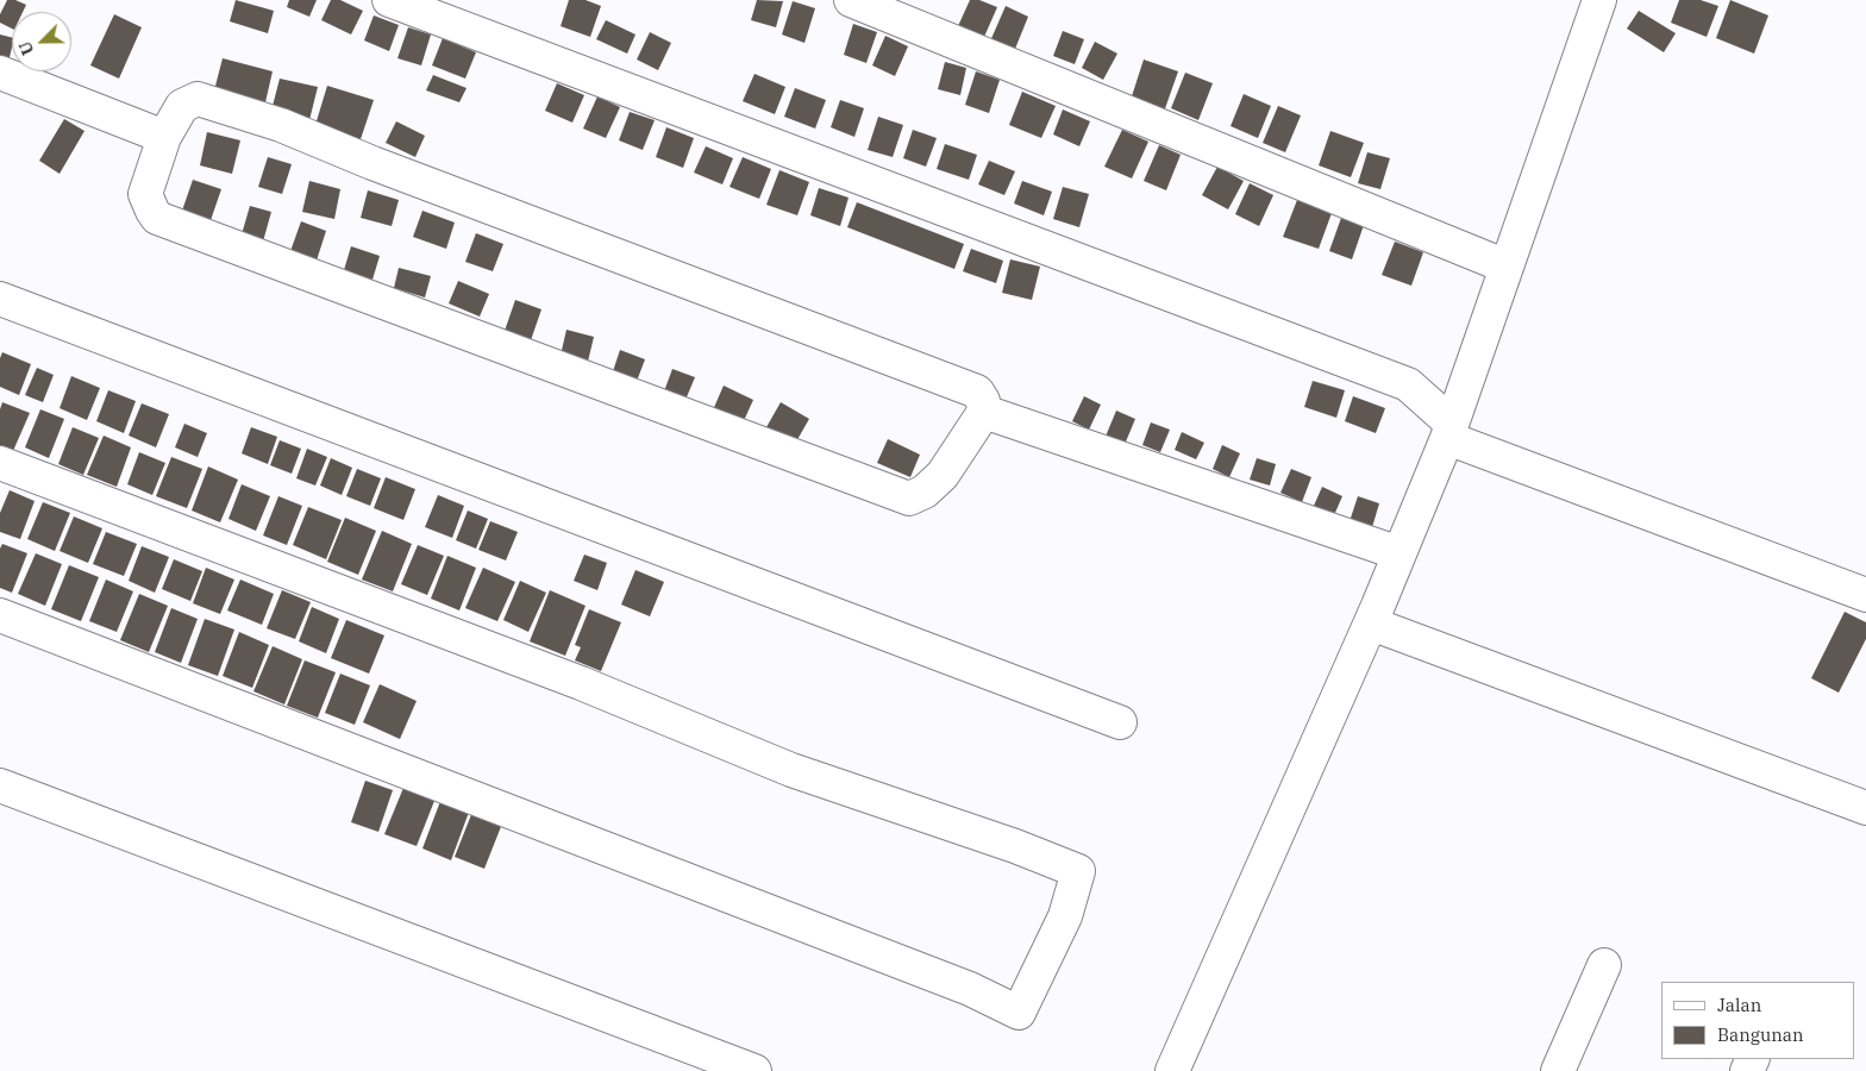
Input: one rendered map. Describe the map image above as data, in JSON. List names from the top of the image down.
{
  "legend": ["Jalan", "Bangunan"],
  "north": "bottom left"
}
